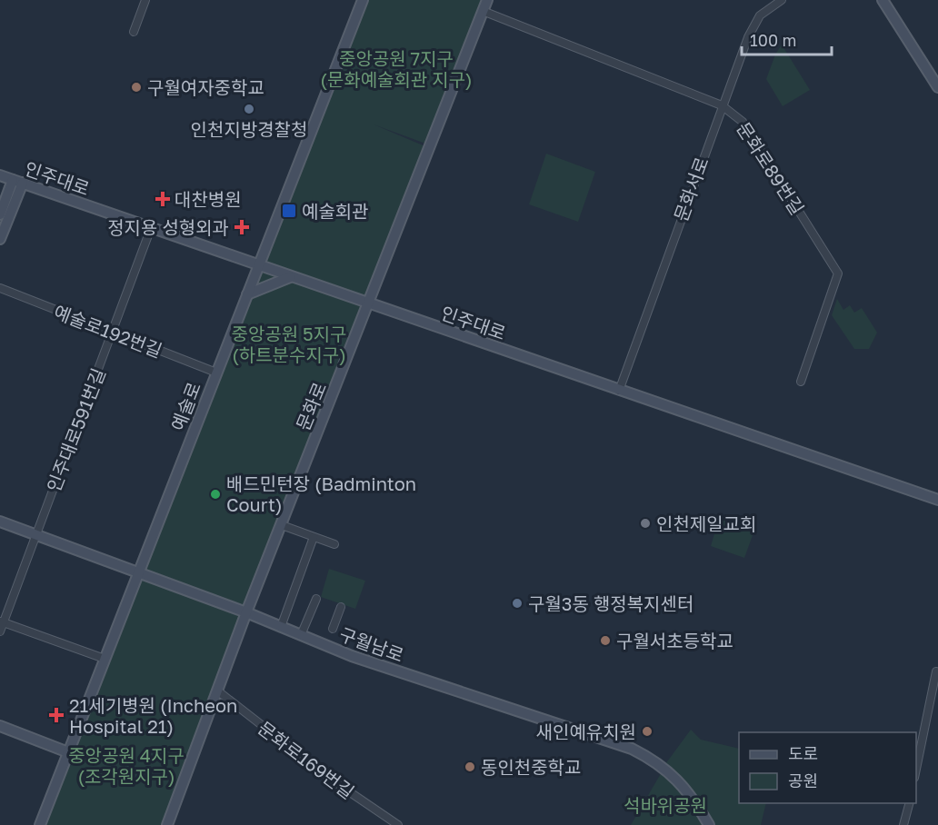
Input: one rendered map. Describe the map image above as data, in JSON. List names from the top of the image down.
{
  "streets": {
    "main road": [
      "인주대로",
      "예술로",
      "문화로",
      "구월남로"
    ],
    "street": [
      "문화로89번길",
      "문화서로",
      "예술로192번길",
      "인주대로591번길",
      "문화로169번길"
    ]
  },
  "crossings": [
    ["문화로89번길", "문화서로"],
    ["문화로89번길", "문화로"],
    ["인주대로", "문화서로"],
    ["인주대로", "예술로"],
    ["인주대로", "문화로"],
    ["인주대로", "인주대로591번길"],
    ["예술로192번길", "예술로"],
    ["예술로192번길", "인주대로591번길"],
    ["예술로", "구월남로"],
    ["문화로", "구월남로"],
    ["문화로", "문화로169번길"],
    ["인주대로591번길", "구월남로"]
  ],
  "parks": [
    "중앙공원 7지구 (문화예술회관 지구)",
    "중앙공원 5지구 (하트분수지구)",
    "중앙공원 4지구 (조각원지구)",
    "석바위공원"
  ],
  "places": {
    "other": [
      "구월여자중학교",
      "인천지방경찰청",
      "배드민턴장 (Badminton Court)",
      "인천제일교회",
      "구월3동 행정복지센터",
      "구월서초등학교",
      "새인예유치원",
      "동인천중학교"
    ],
    "health": ["대찬병원", "정지용 성형외과", "21세기병원 (Incheon Hospital 21)"],
    "transit": ["예술회관"]
  },
  "legend": ["도로", "공원"],
  "scale_bar": "100 m"
}
